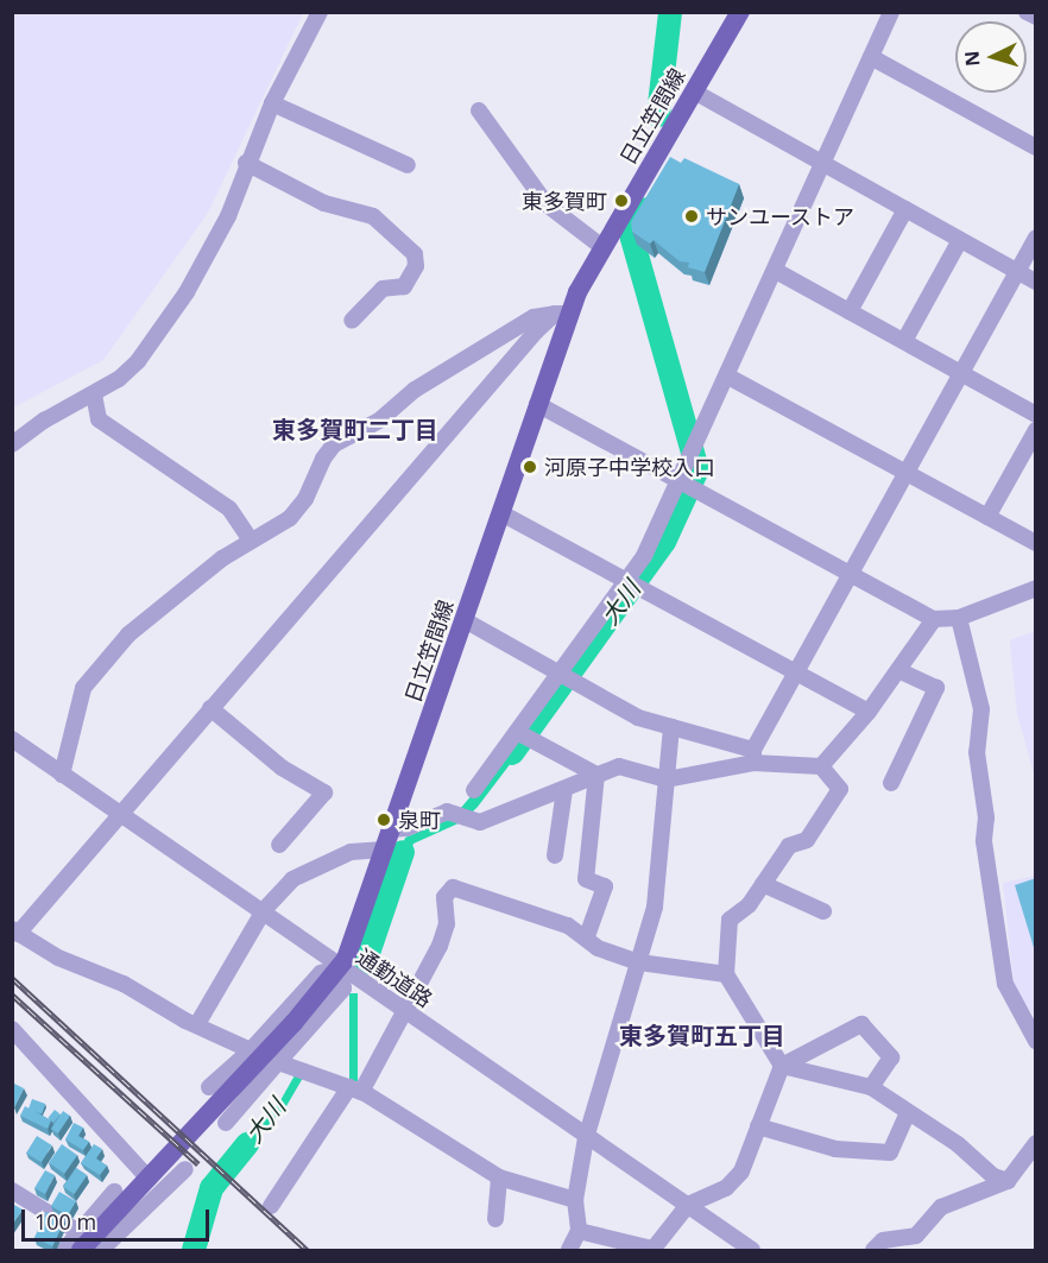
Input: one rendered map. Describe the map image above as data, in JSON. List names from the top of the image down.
{
  "streets": {
    "main road": ["日立笠間線"],
    "street": ["通勤道路"]
  },
  "crossings": [
    ["日立笠間線", "通勤道路"]
  ],
  "districts": ["東多賀町二丁目", "東多賀町五丁目"],
  "water": ["大川"],
  "places": [
    "東多賀町",
    "サンユーストア",
    "河原子中学校入口",
    "泉町"
  ],
  "scale_bar": "100 m",
  "north": "left"
}
